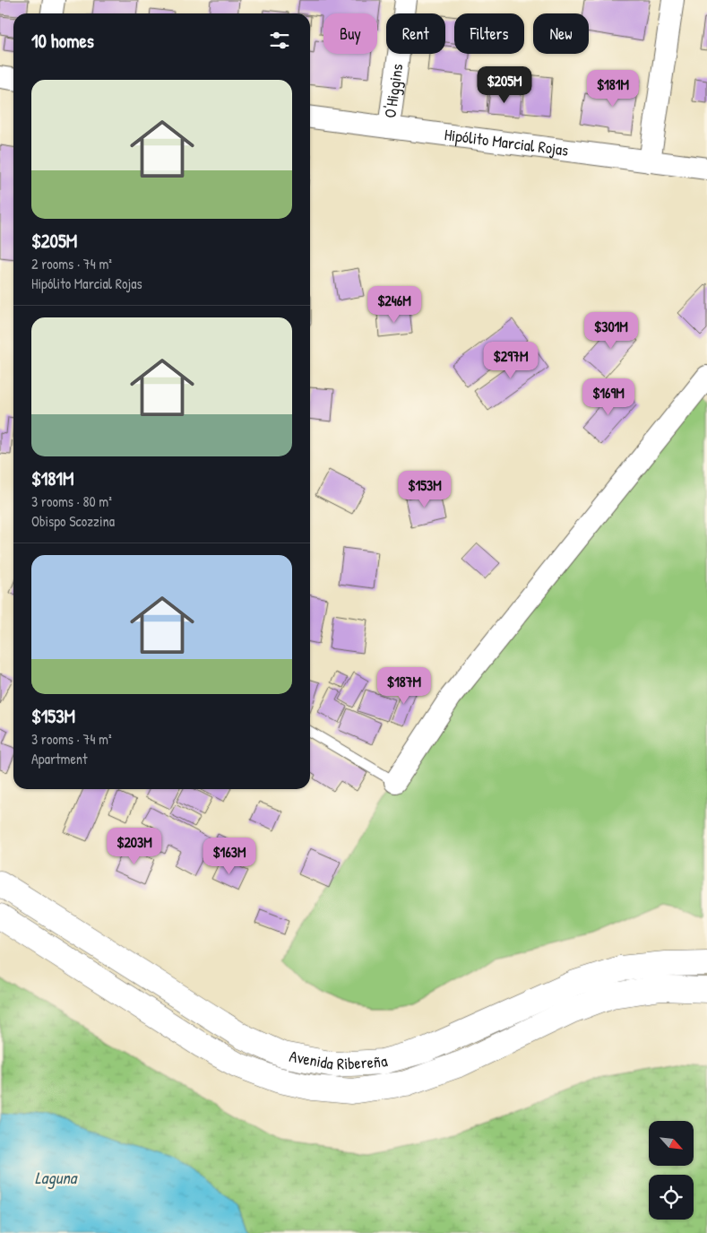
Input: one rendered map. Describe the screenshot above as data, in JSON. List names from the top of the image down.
{
  "streets": {
    "main road": ["Avenida Ribereña"],
    "street": ["O'Higgins", "Hipólito Marcial Rojas"]
  },
  "crossings": [
    ["O'Higgins", "Hipólito Marcial Rojas"]
  ],
  "water": ["Laguna"],
  "north": "bottom right",
  "page": {
    "chip": [
      "Buy",
      "Rent",
      "Filters",
      "New"
    ],
    "heading": "10 homes",
    "price": [
      "$205M",
      "$181M",
      "$246M",
      "$301M",
      "$297M",
      "$169M",
      "$153M",
      "$187M",
      "$203M",
      "$163M"
    ],
    "list": [
      {
        "name": "$205M",
        "note": "2 rooms · 74 m² · Hipólito Marcial Rojas"
      },
      {
        "name": "$181M",
        "note": "3 rooms · 80 m² · Obispo Scozzina"
      },
      {
        "name": "$153M",
        "note": "3 rooms · 74 m² · Apartment"
      }
    ]
  }
}
